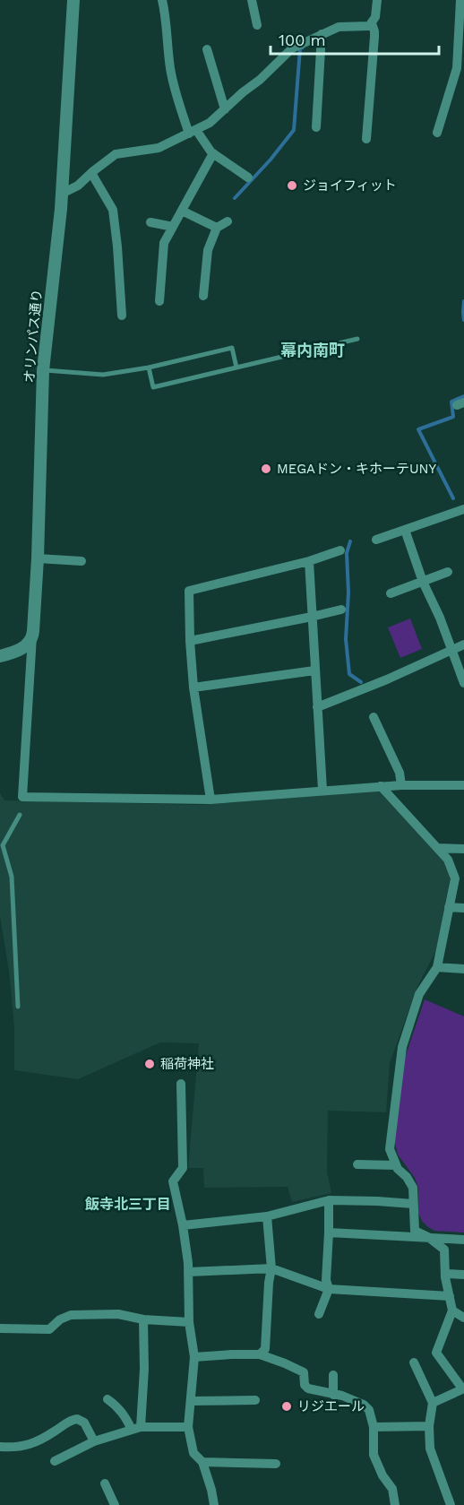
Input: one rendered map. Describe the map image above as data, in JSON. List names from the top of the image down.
{
  "streets": {
    "street": ["オリンパス通り"]
  },
  "districts": ["幕内南町", "飯寺北三丁目"],
  "places": [
    "ジョイフィット",
    "MEGAドン・キホーテUNY",
    "稲荷神社",
    "リジエール"
  ],
  "scale_bar": "100 m"
}
